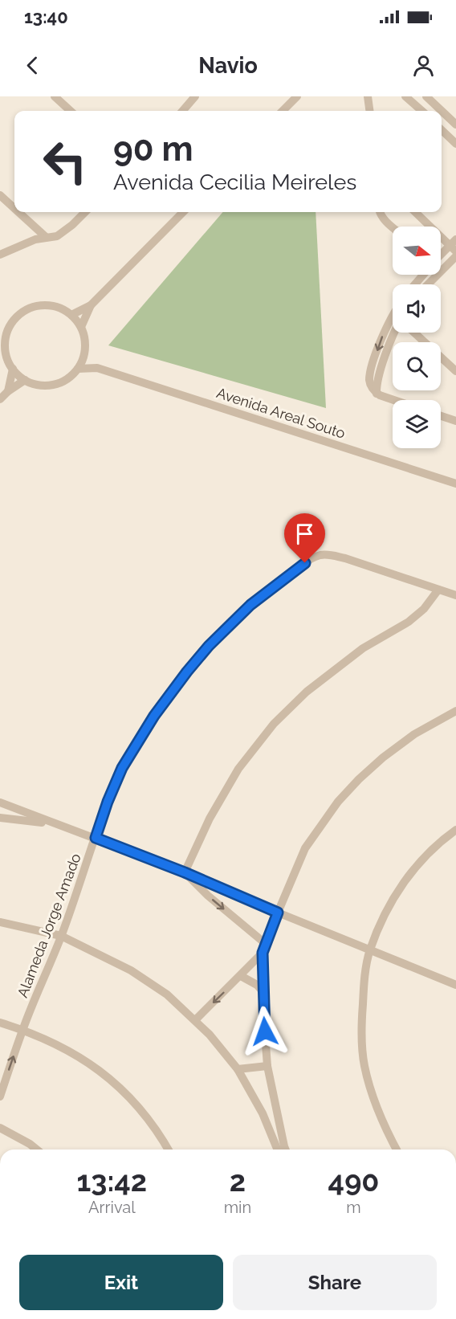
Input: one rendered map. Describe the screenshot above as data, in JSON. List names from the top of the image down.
{
  "streets": {
    "street": ["Avenida Areal Souto", "Alameda Jorge Amado"]
  },
  "north": "right",
  "page": {
    "status": "13:40",
    "header": "Navio",
    "turn": ["90 m", "Avenida Cecilia Meireles"],
    "eta": [
      "13:42",
      "Arrival",
      "2",
      "min",
      "490",
      "m"
    ],
    "buttons": ["Exit", "Share"]
  }
}
